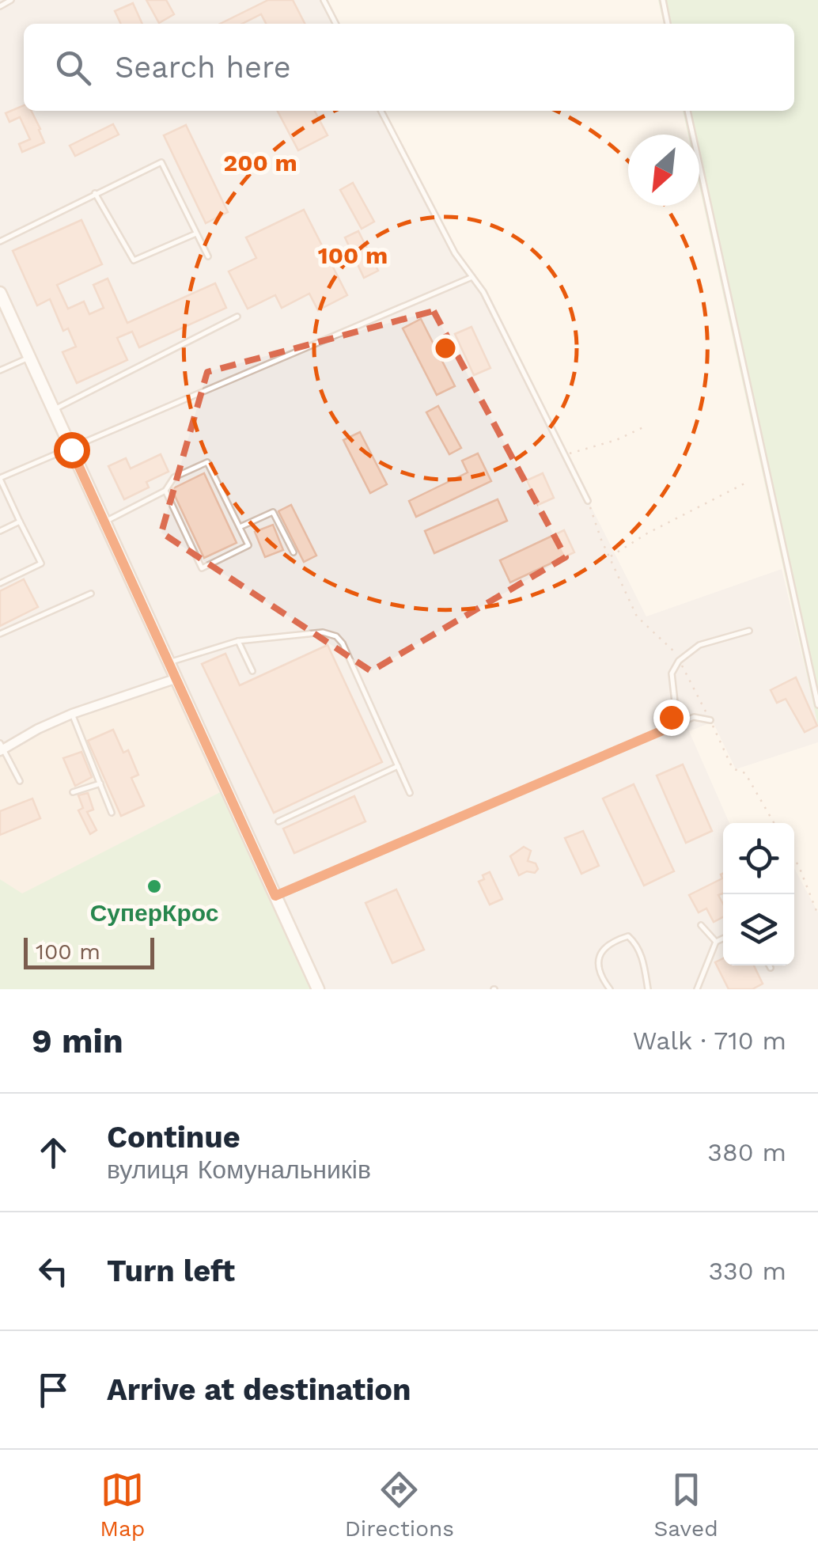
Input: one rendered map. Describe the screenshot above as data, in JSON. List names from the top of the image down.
{
  "places": ["СуперКрос"],
  "scale_bar": "100 m",
  "north": "bottom left",
  "page": {
    "search": "Search here",
    "scale": "100 m",
    "heading": ["9 min", "Walk · 710 m"],
    "list": [
      ["Continue", "вулиця Комунальників", "380 m"],
      ["Turn left", "330 m"],
      "Arrive at destination"
    ],
    "nav": ["Map", "Directions", "Saved"]
  },
  "rings": ["200 m", "100 m"]
}
